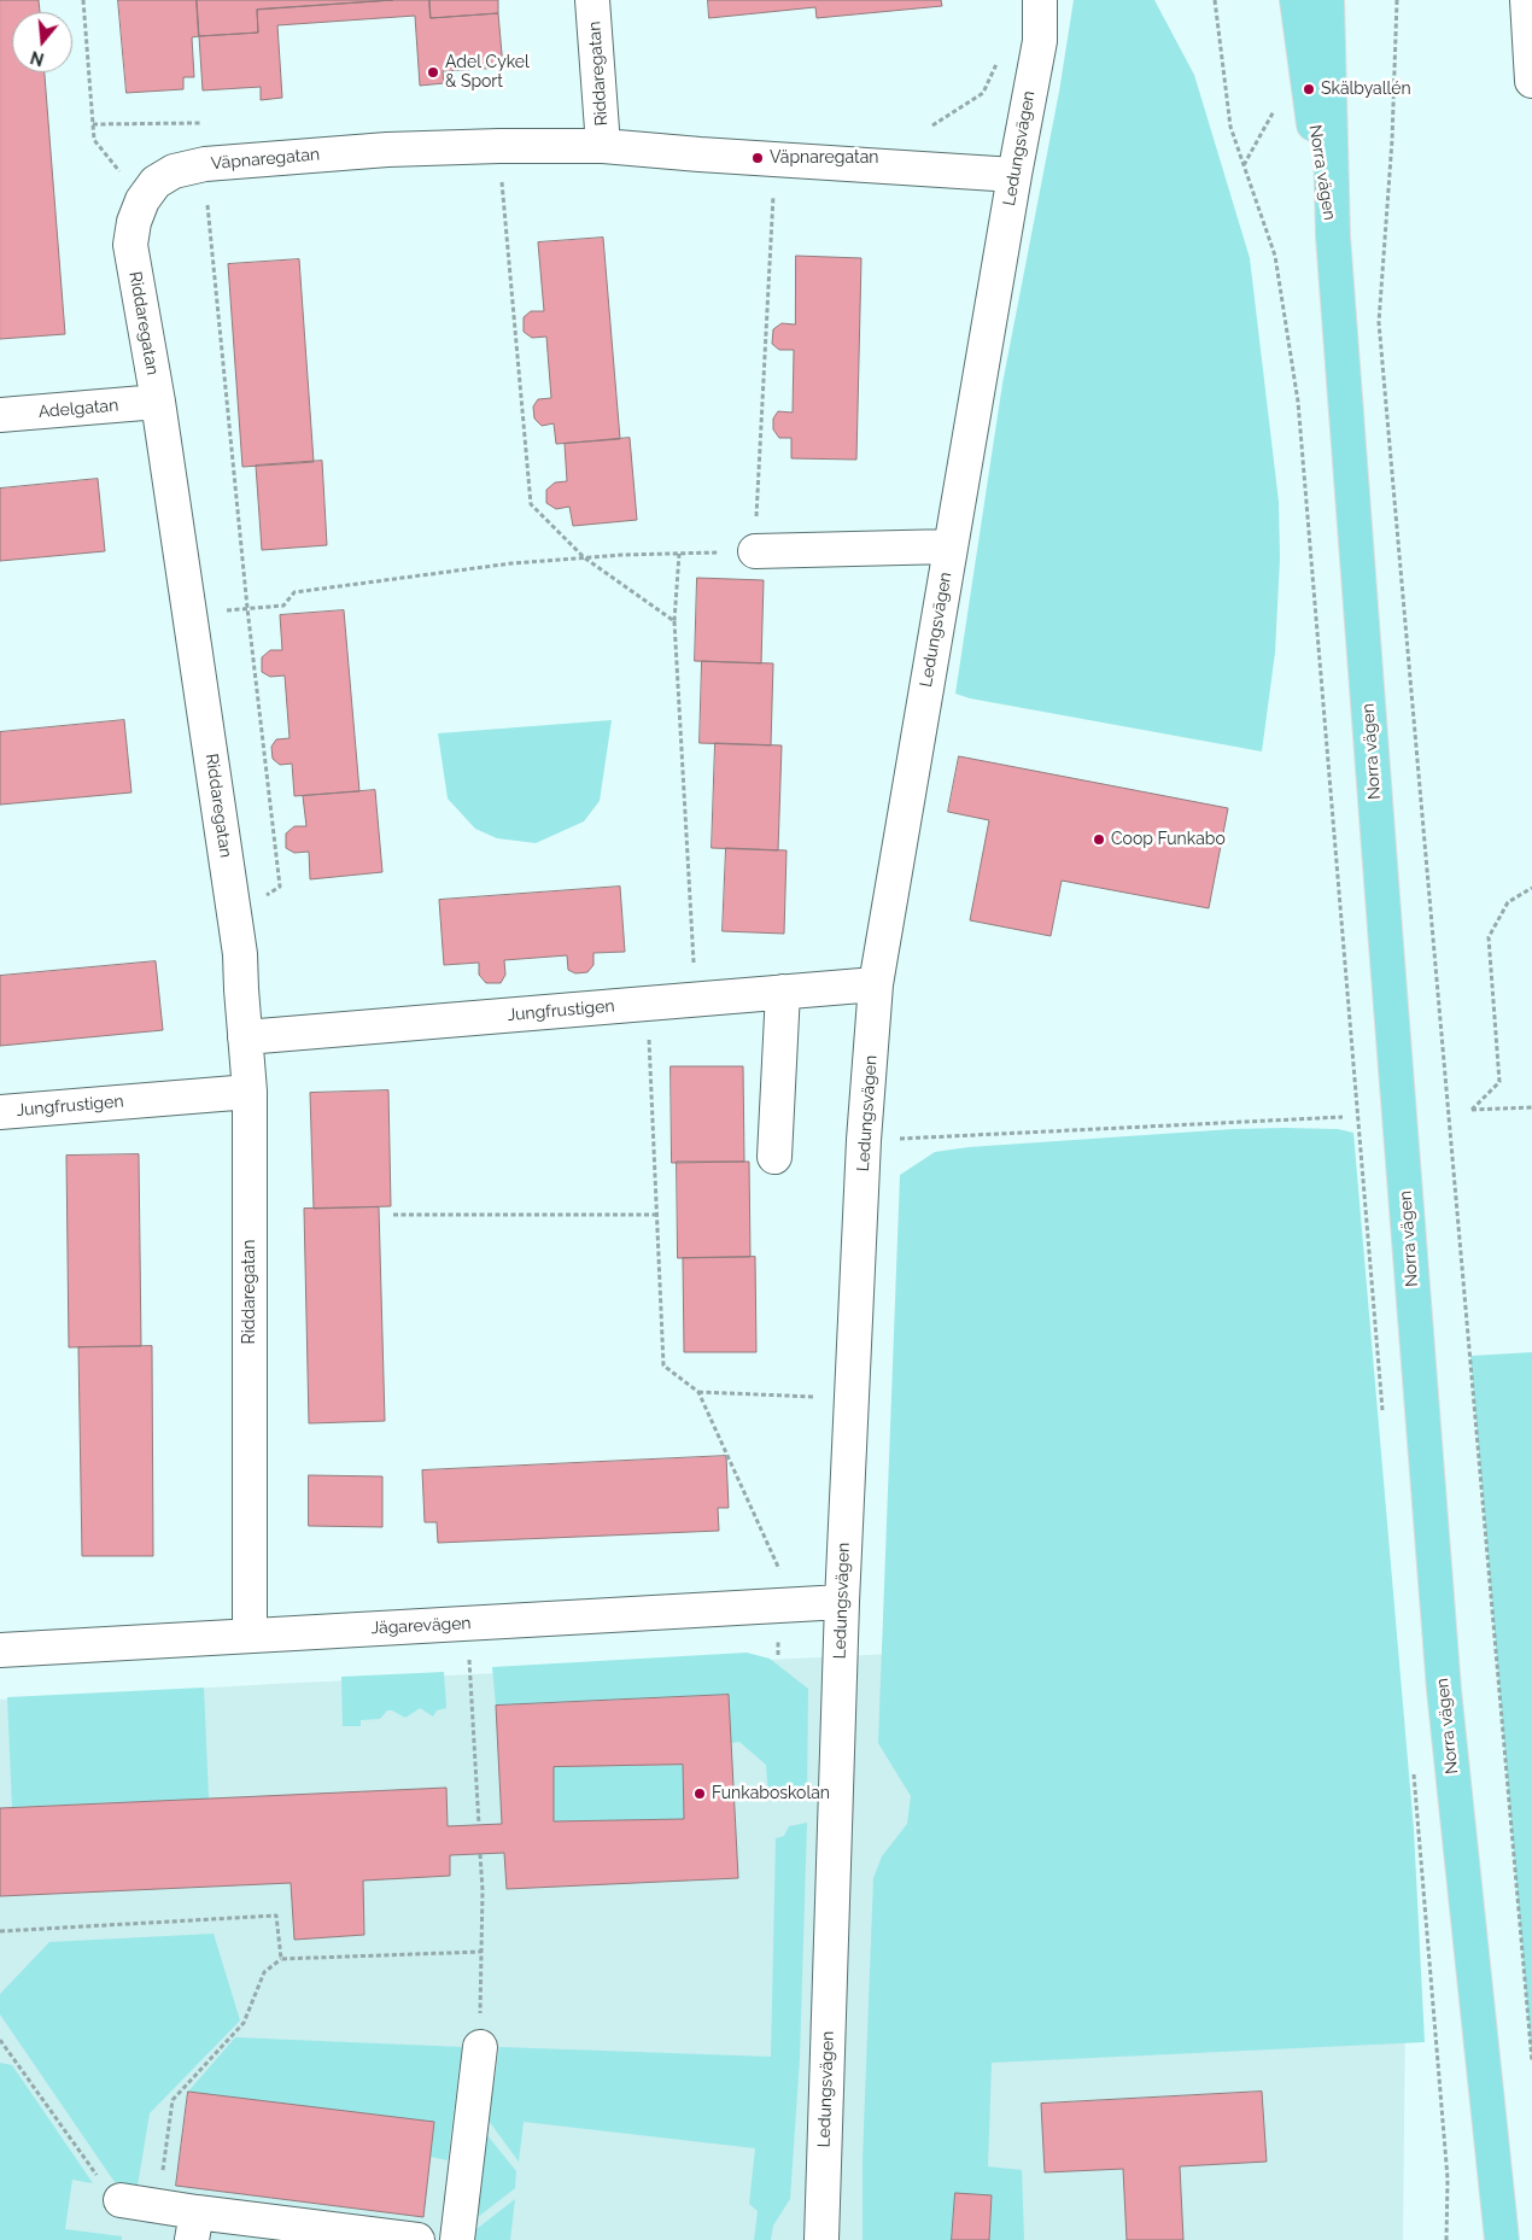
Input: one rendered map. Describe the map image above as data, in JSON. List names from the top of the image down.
{
  "streets": {
    "main road": ["Norra vägen"],
    "street": [
      "Riddaregatan",
      "Ledungsvägen",
      "Väpnaregatan",
      "Adelgatan",
      "Jungfrustigen",
      "Jägarevägen"
    ]
  },
  "crossings": [
    ["Riddaregatan", "Väpnaregatan"],
    ["Riddaregatan", "Adelgatan"],
    ["Riddaregatan", "Jungfrustigen"],
    ["Riddaregatan", "Jägarevägen"],
    ["Ledungsvägen", "Väpnaregatan"],
    ["Ledungsvägen", "Jungfrustigen"],
    ["Ledungsvägen", "Jägarevägen"]
  ],
  "places": [
    "Adel Cykel & Sport",
    "Skälbyallén",
    "Väpnaregatan",
    "Coop Funkabo",
    "Funkaboskolan"
  ],
  "north": "bottom"
}
